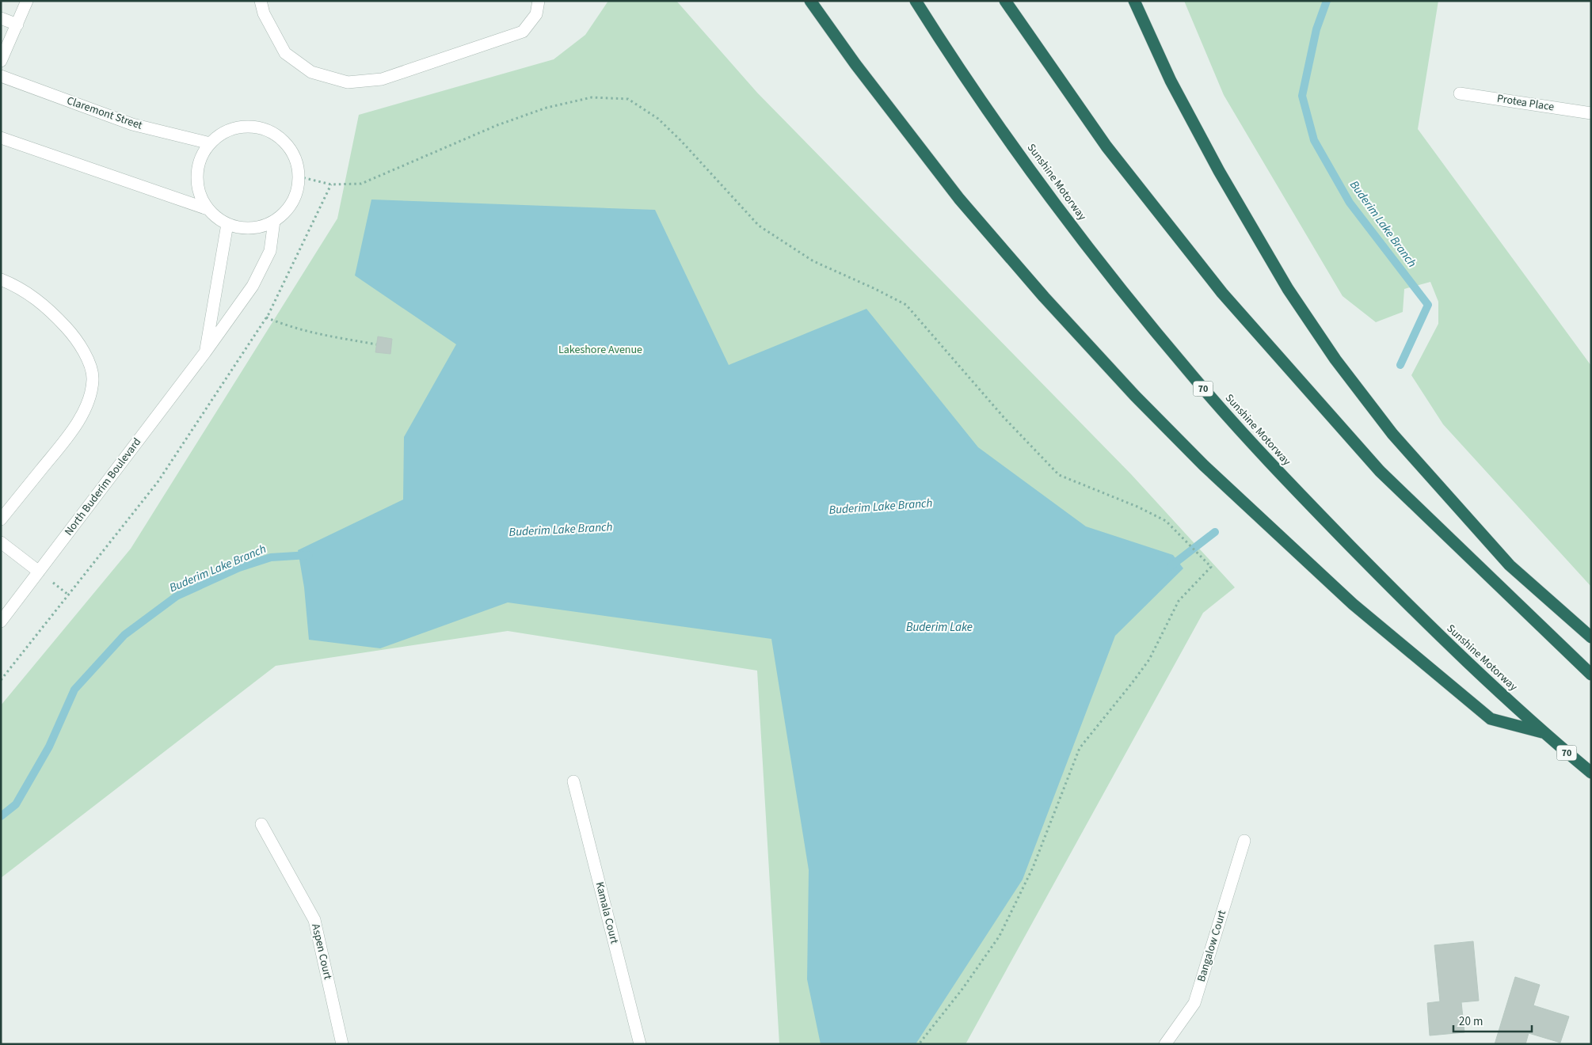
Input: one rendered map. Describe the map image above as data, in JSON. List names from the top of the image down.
{
  "streets": {
    "highway": ["Sunshine Motorway", "70"],
    "street": [
      "Protea Place",
      "Claremont Street",
      "North Buderim Boulevard",
      "Kamala Court",
      "Bangalow Court",
      "Aspen Court"
    ]
  },
  "crossings": [
    ["Claremont Street", "North Buderim Boulevard"]
  ],
  "water": ["Buderim Lake Branch", "Buderim Lake"],
  "parks": ["Lakeshore Avenue"],
  "scale_bar": "20 m"
}
